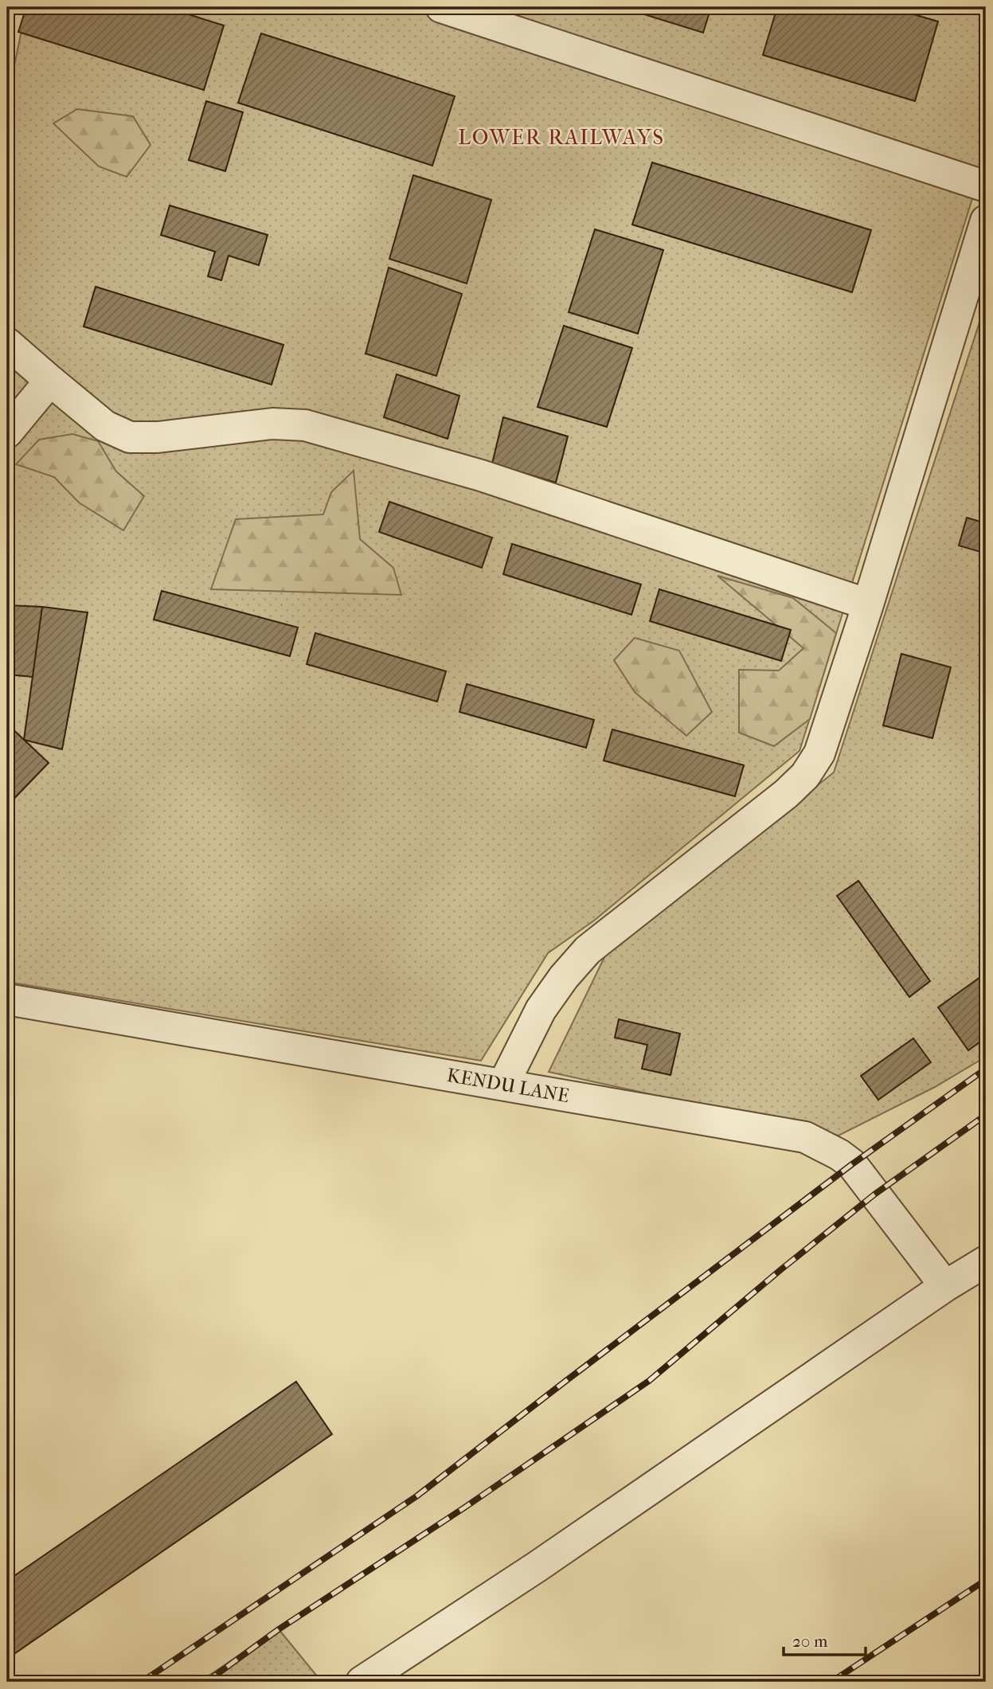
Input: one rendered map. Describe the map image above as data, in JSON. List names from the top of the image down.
{
  "streets": {
    "street": ["KENDU LANE"]
  },
  "districts": ["LOWER RAILWAYS"],
  "scale_bar": "20 m"
}
